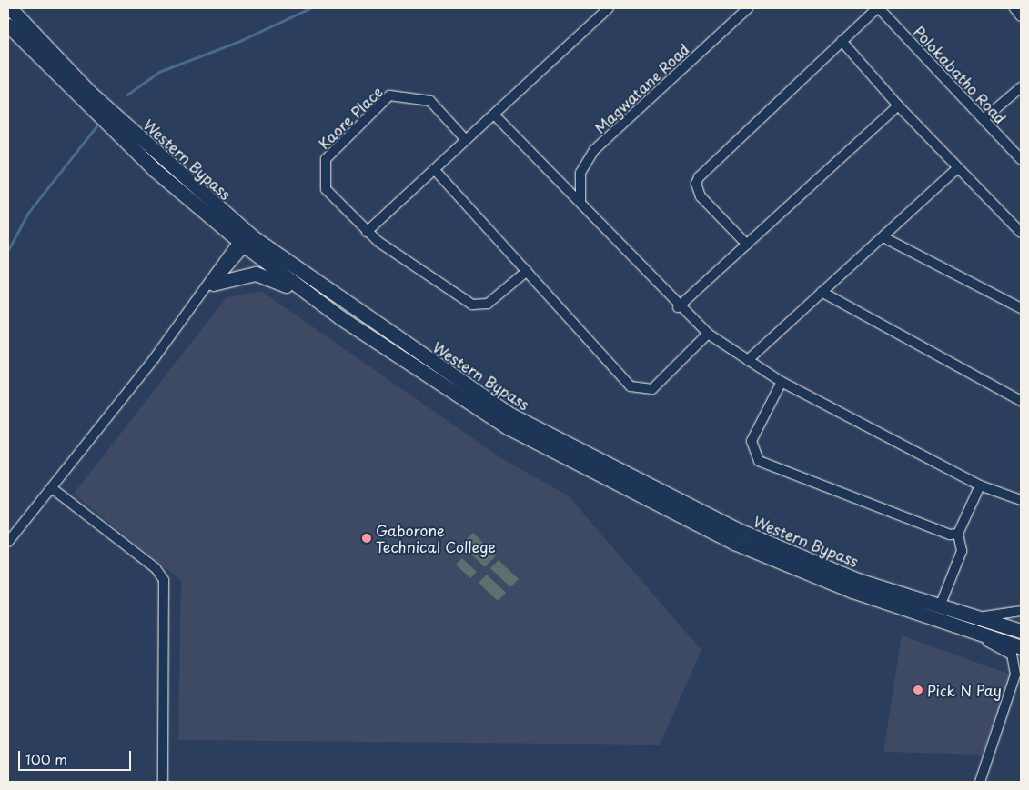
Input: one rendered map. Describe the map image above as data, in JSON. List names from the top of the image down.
{
  "streets": {
    "highway": ["Western Bypass"],
    "street": ["Polokabatho Road", "Magwatane Road", "Kaore Place"]
  },
  "places": ["Gaborone Technical College", "Pick N Pay"],
  "scale_bar": "100 m"
}
